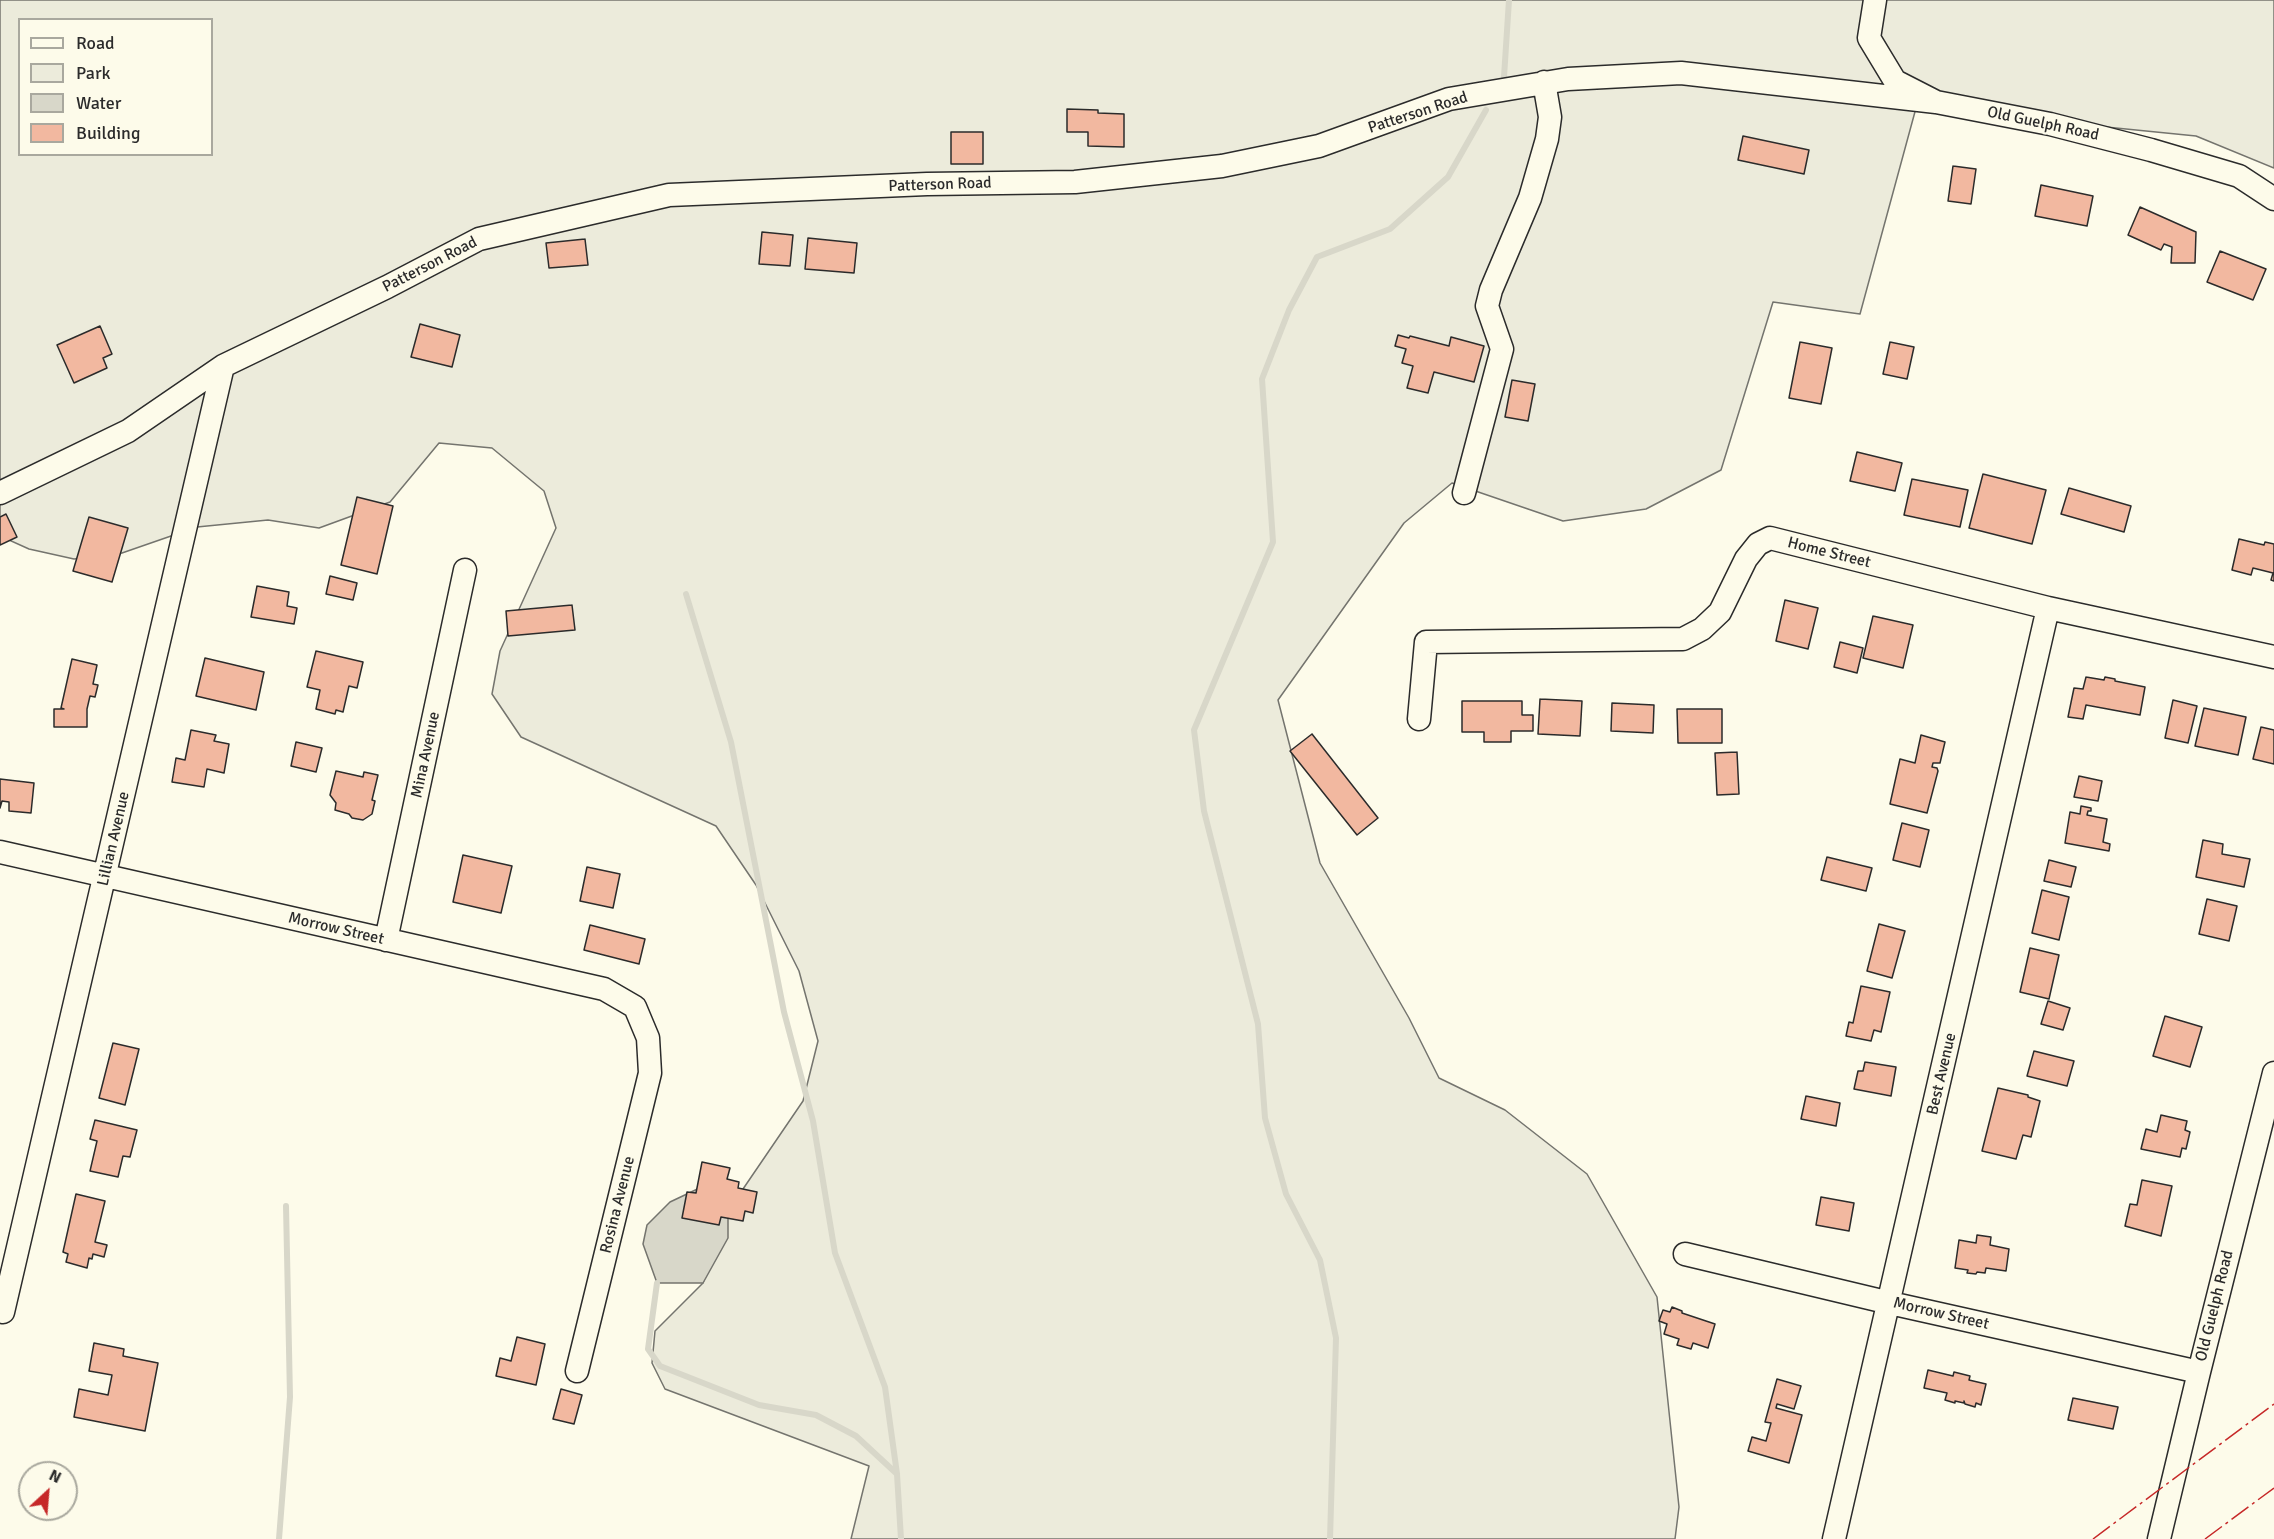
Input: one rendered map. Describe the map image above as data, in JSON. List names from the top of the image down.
{
  "streets": {
    "street": [
      "Patterson Road",
      "Old Guelph Road",
      "Home Street",
      "Mina Avenue",
      "Lillian Avenue",
      "Morrow Street",
      "Best Avenue",
      "Rosina Avenue"
    ]
  },
  "crossings": [
    ["Patterson Road", "Old Guelph Road"],
    ["Patterson Road", "Lillian Avenue"],
    ["Old Guelph Road", "Morrow Street"],
    ["Home Street", "Best Avenue"],
    ["Mina Avenue", "Morrow Street"],
    ["Lillian Avenue", "Morrow Street"],
    ["Morrow Street", "Best Avenue"],
    ["Morrow Street", "Rosina Avenue"]
  ],
  "legend": [
    "Road",
    "Park",
    "Water",
    "Building"
  ],
  "north": "top right"
}
